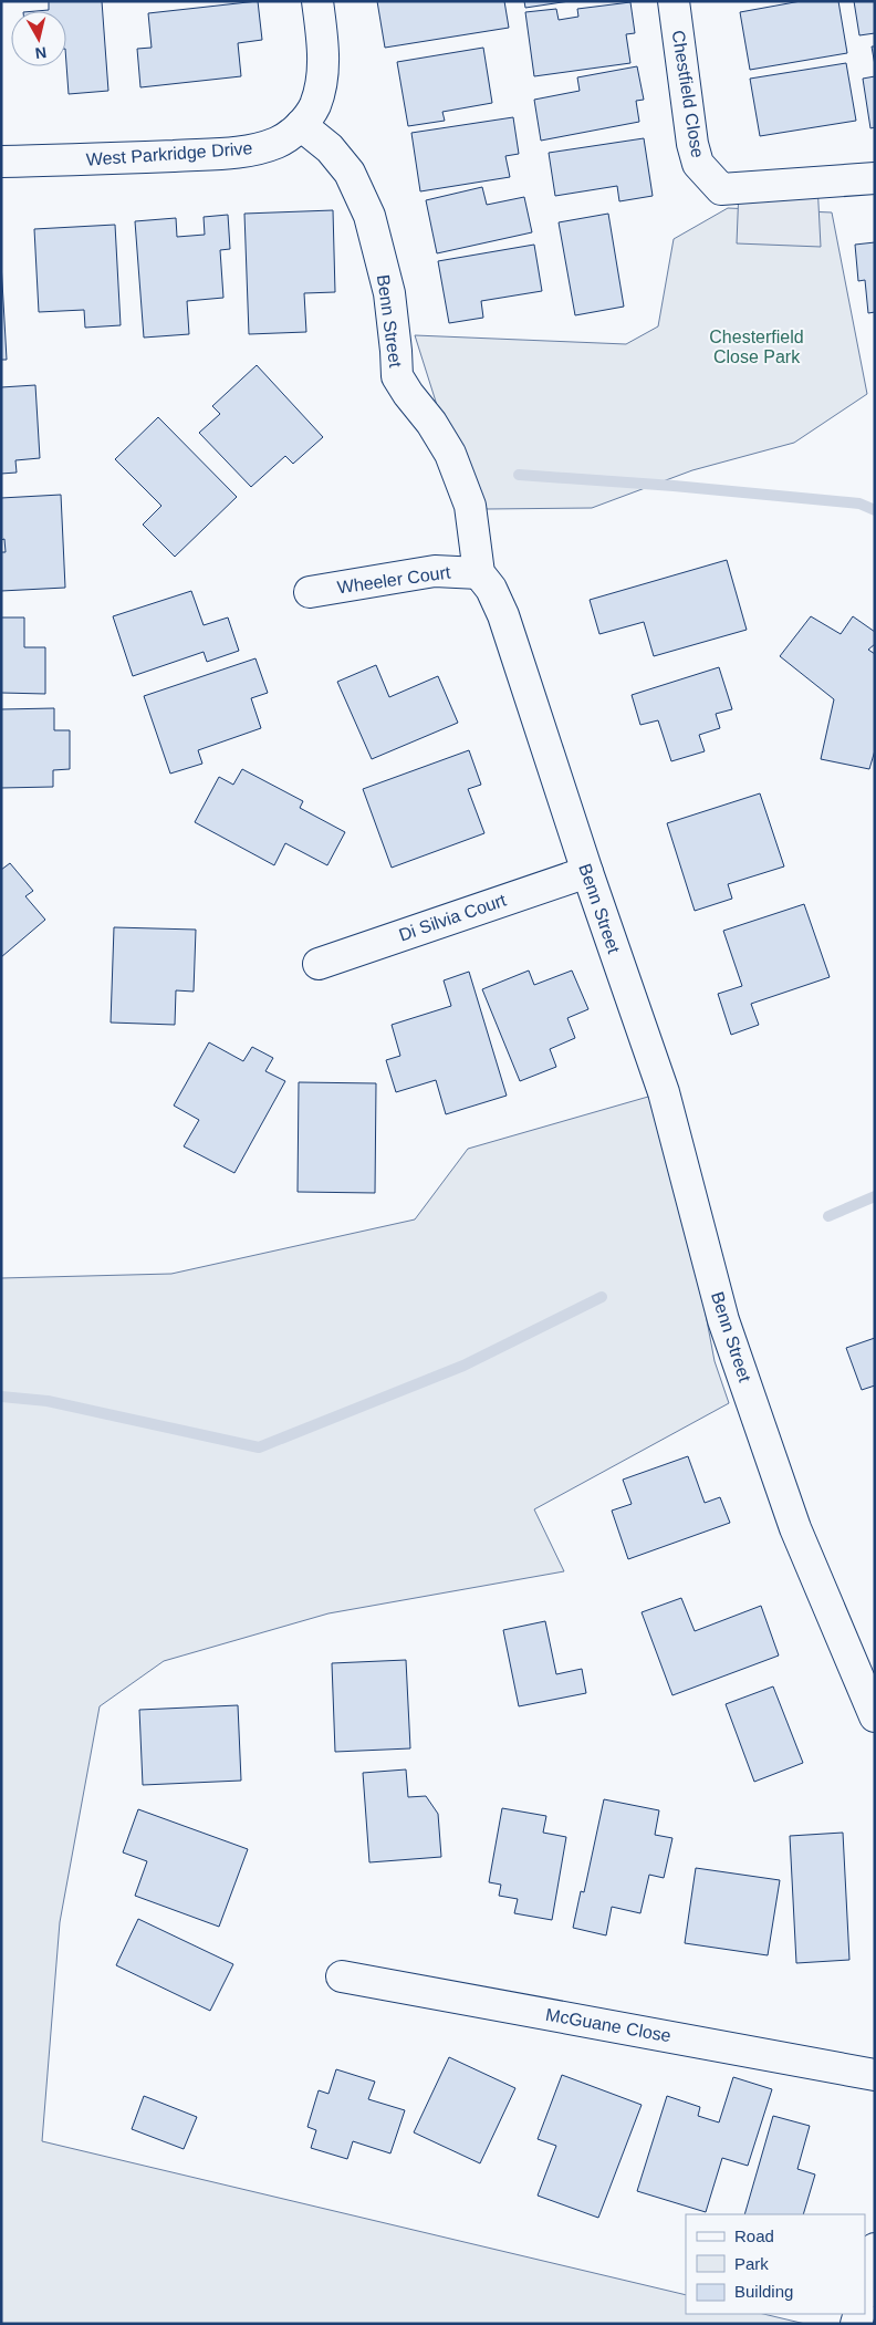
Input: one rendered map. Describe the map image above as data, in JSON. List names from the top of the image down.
{
  "streets": {
    "street": [
      "Chestfield Close",
      "West Parkridge Drive",
      "Benn Street",
      "Wheeler Court",
      "Di Silvia Court",
      "McGuane Close"
    ]
  },
  "crossings": [
    ["West Parkridge Drive", "Benn Street"],
    ["Benn Street", "Wheeler Court"],
    ["Benn Street", "Di Silvia Court"]
  ],
  "parks": ["Chesterfield Close Park"],
  "legend": ["Road", "Park", "Building"],
  "north": "bottom"
}
